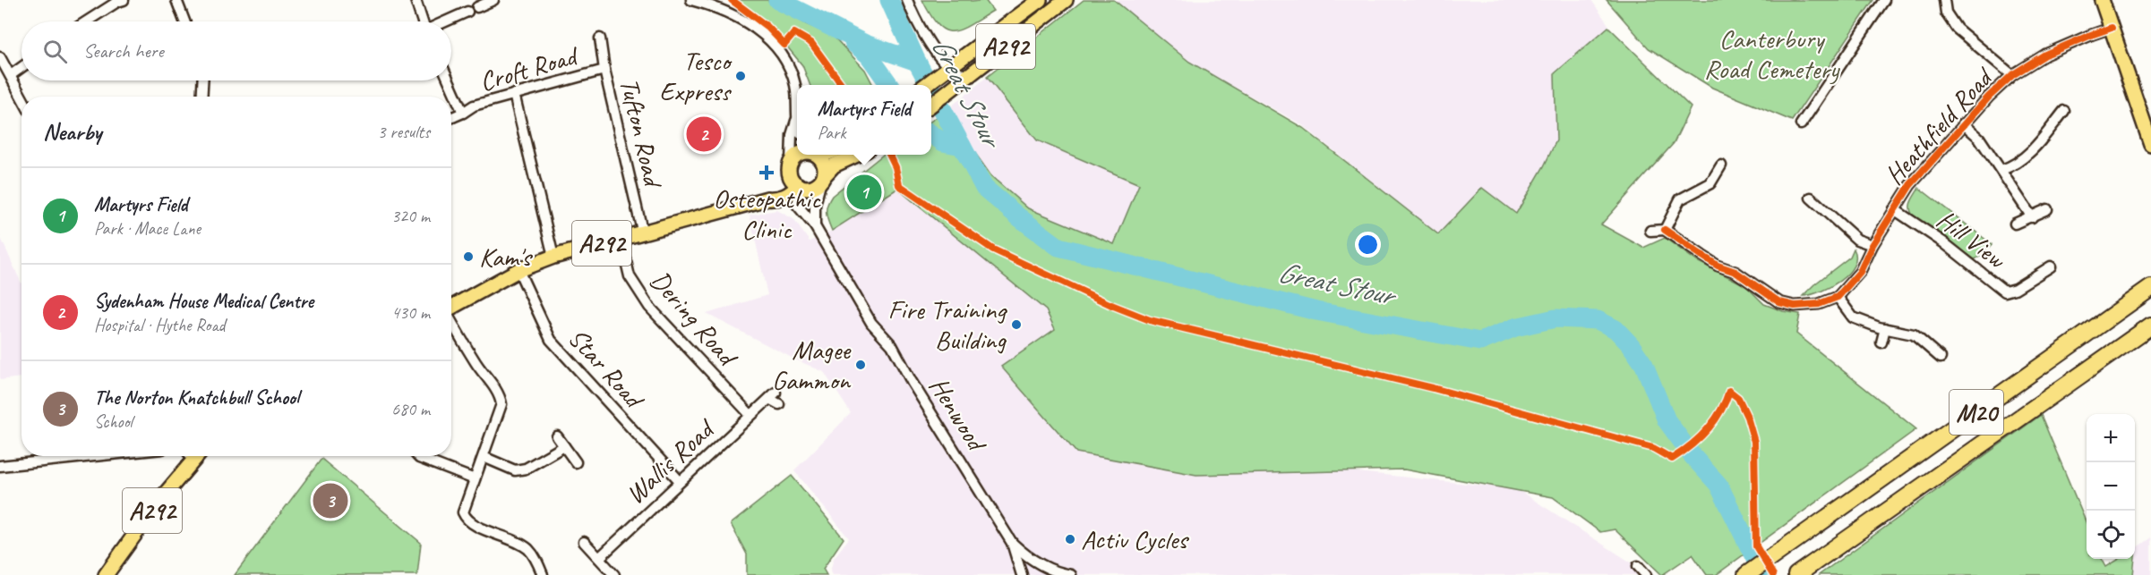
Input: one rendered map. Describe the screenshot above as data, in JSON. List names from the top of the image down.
{
  "streets": {
    "highway": ["M20"],
    "main road": ["A292"],
    "street": [
      "Croft Road",
      "Heathfield Road",
      "Tufton Road",
      "Hill View",
      "Dering Road",
      "Star Road",
      "Henwood",
      "Wallis Road"
    ]
  },
  "crossings": [
    ["A292", "Tufton Road"],
    ["A292", "Dering Road"],
    ["A292", "Star Road"],
    ["Croft Road", "Tufton Road"],
    ["Heathfield Road", "Hill View"],
    ["Dering Road", "Wallis Road"],
    ["Star Road", "Wallis Road"]
  ],
  "water": ["Great Stour"],
  "parks": ["Canterbury Road Cemetery"],
  "places": {
    "other": [
      "Tesco Express",
      "Kam's",
      "Fire Training Building",
      "Magee Gammon",
      "Activ Cycles"
    ],
    "health": ["Osteopathic Clinic"]
  },
  "page": {
    "search": "Search here",
    "popup": ["Martyrs Field", "Park"],
    "heading": ["Nearby", "3 results"],
    "pins": ["2", "1", "3"],
    "list": [
      {
        "mark": "1",
        "name": "Martyrs Field",
        "note": "Park · Mace Lane",
        "value": "320 m"
      },
      {
        "mark": "2",
        "name": "Sydenham House Medical Centre",
        "note": "Hospital · Hythe Road",
        "value": "430 m"
      },
      {
        "mark": "3",
        "name": "The Norton Knatchbull School",
        "note": "School",
        "value": "680 m"
      }
    ],
    "map_buttons": ["+", "−"]
  }
}
